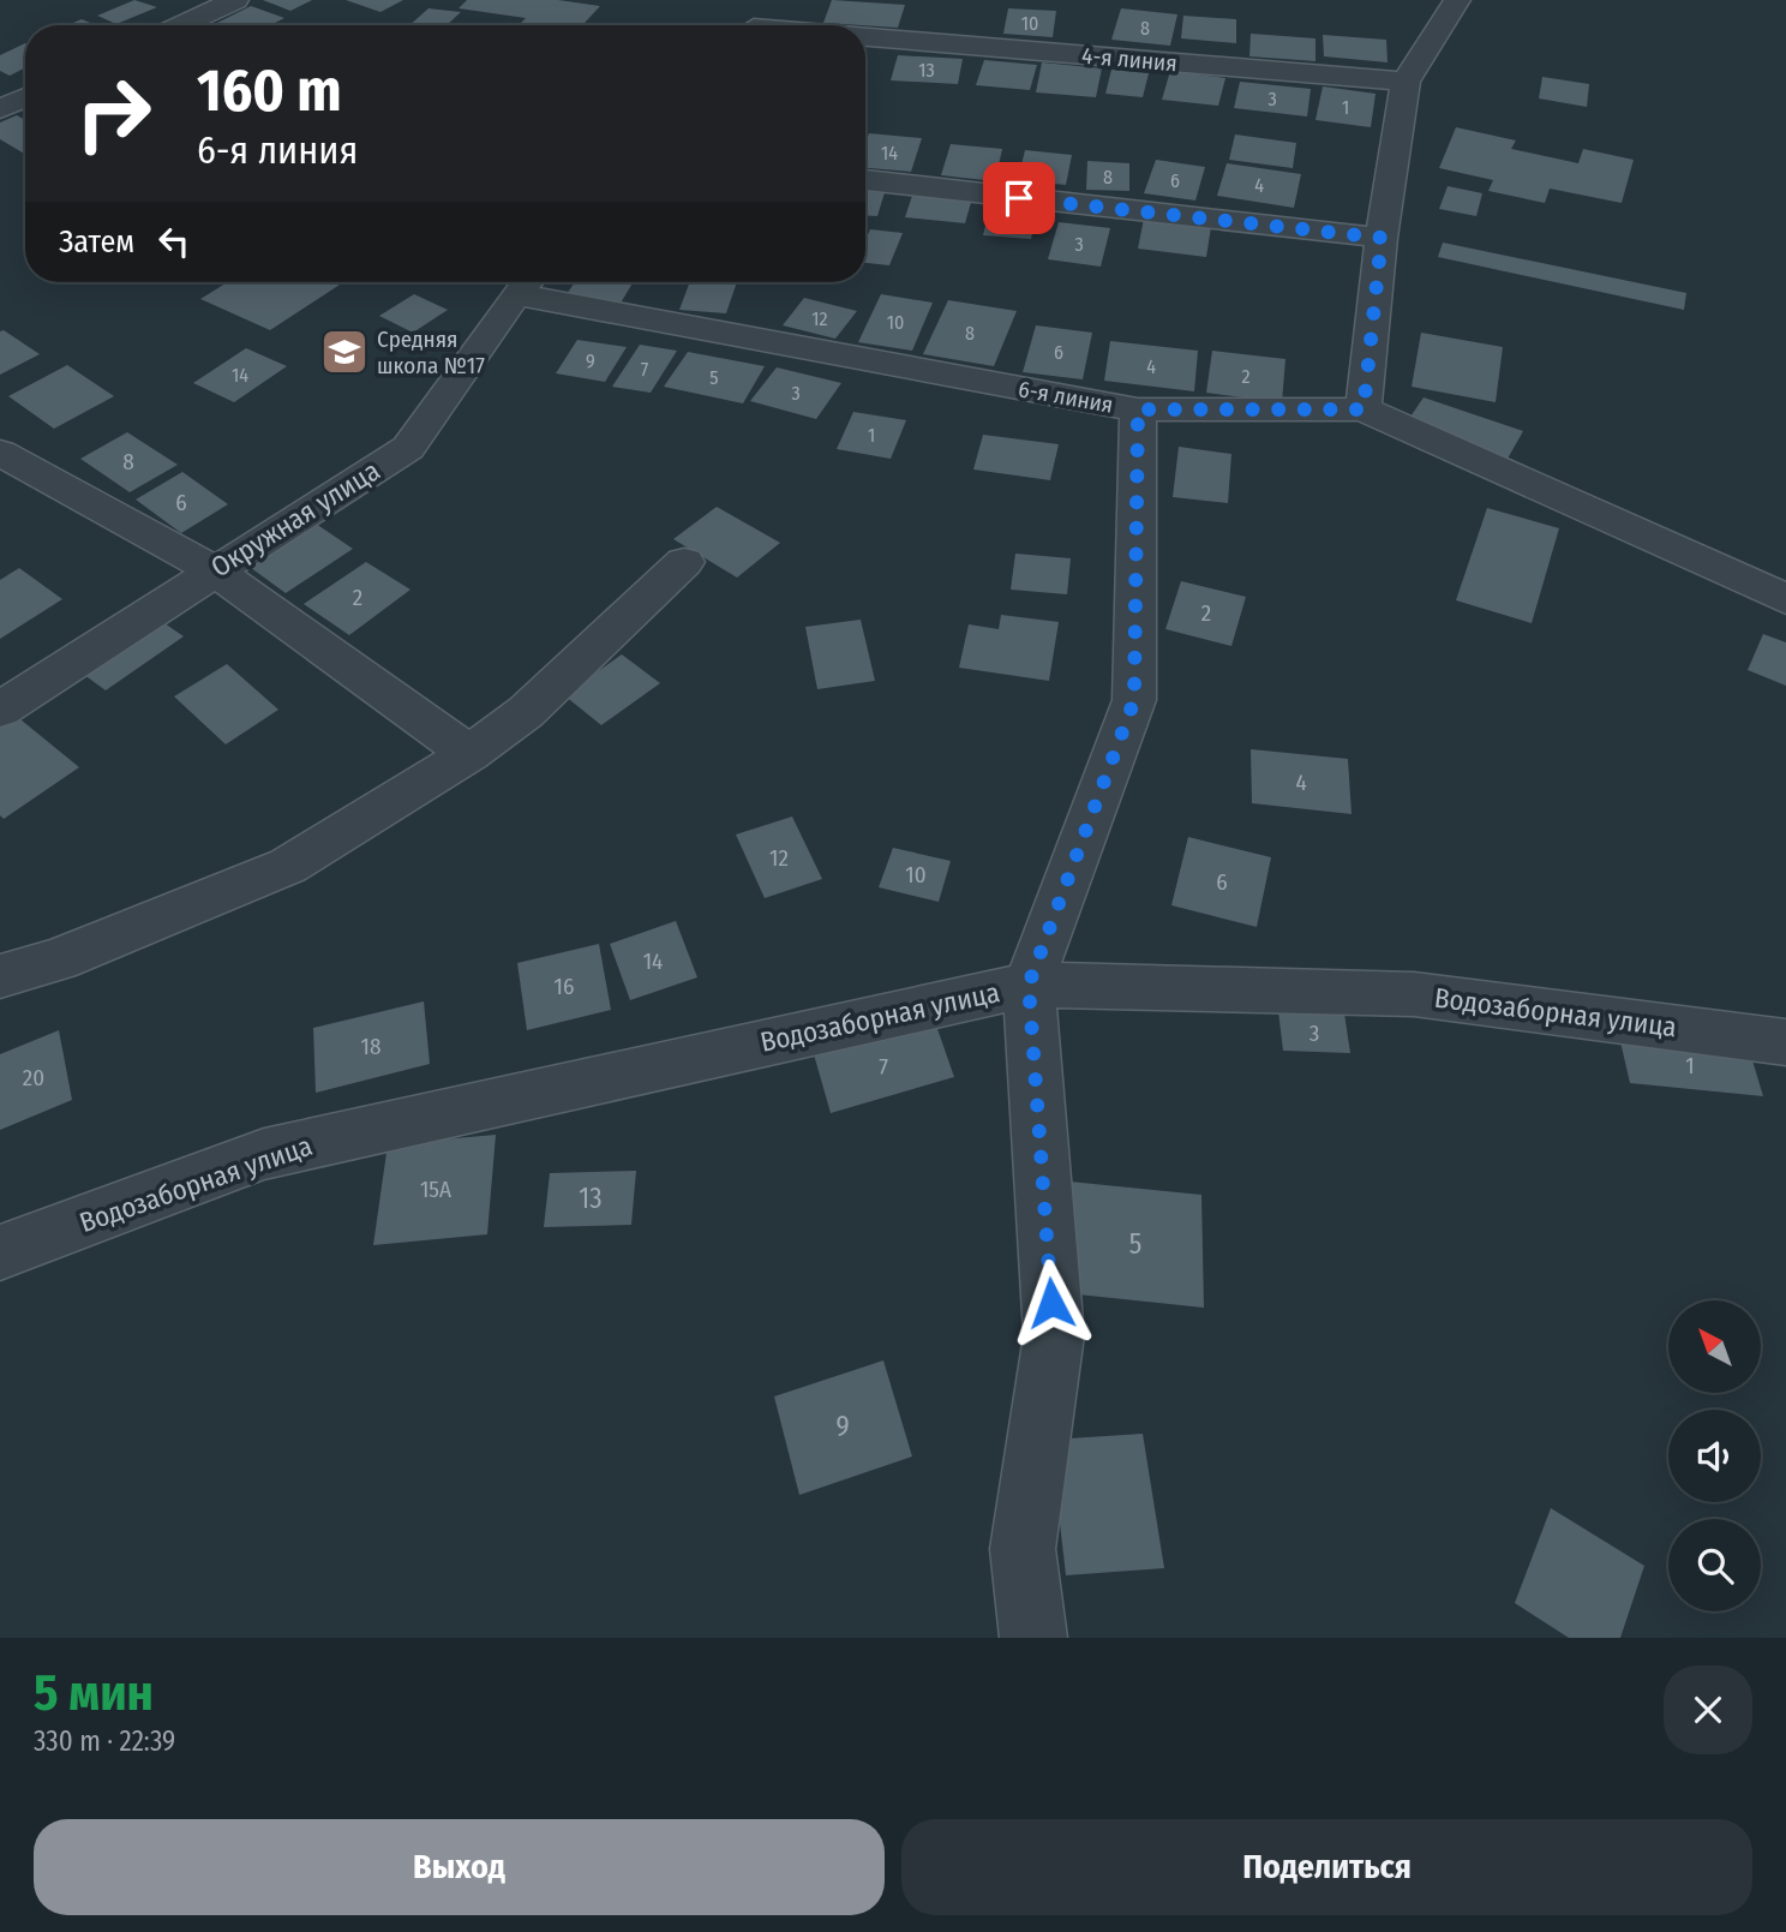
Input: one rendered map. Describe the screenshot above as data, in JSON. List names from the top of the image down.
{
  "streets": {
    "street": [
      "4-я линия",
      "6-я линия",
      "Окружная улица",
      "Водозаборная улица"
    ]
  },
  "crossings": [
    ["6-я линия", "Окружная улица"]
  ],
  "places": {
    "school or university": ["Средняя школа №17"]
  },
  "house_numbers": [
    "10",
    "8",
    "13",
    "3",
    "1",
    "14",
    "8",
    "6",
    "4",
    "3",
    "12",
    "10",
    "8",
    "6",
    "9",
    "4",
    "7",
    "14",
    "2",
    "5",
    "3",
    "1",
    "8",
    "6",
    "2",
    "2",
    "4",
    "12",
    "10",
    "6",
    "14",
    "16",
    "3",
    "18",
    "1",
    "7",
    "20",
    "15А",
    "13",
    "5",
    "9"
  ],
  "north": "top left",
  "page": {
    "turn": ["160 m", "6-я линия"],
    "then": "Затем",
    "heading": ["5 мин", "330 m · 22:39"],
    "buttons": ["Выход", "Поделиться"]
  }
}
